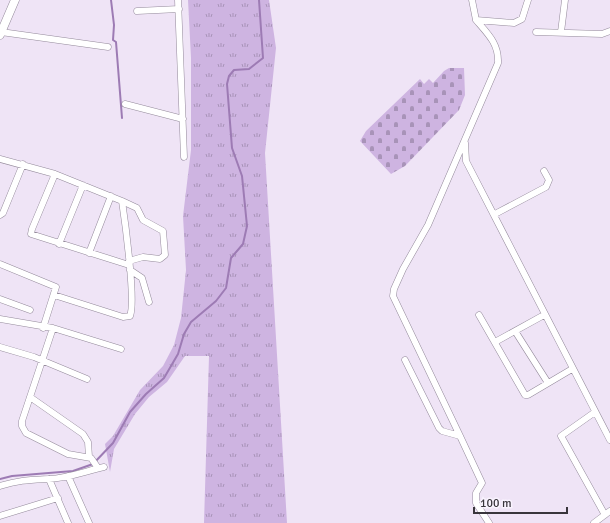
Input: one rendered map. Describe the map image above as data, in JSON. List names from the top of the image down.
{
  "scale_bar": "100 m"
}
